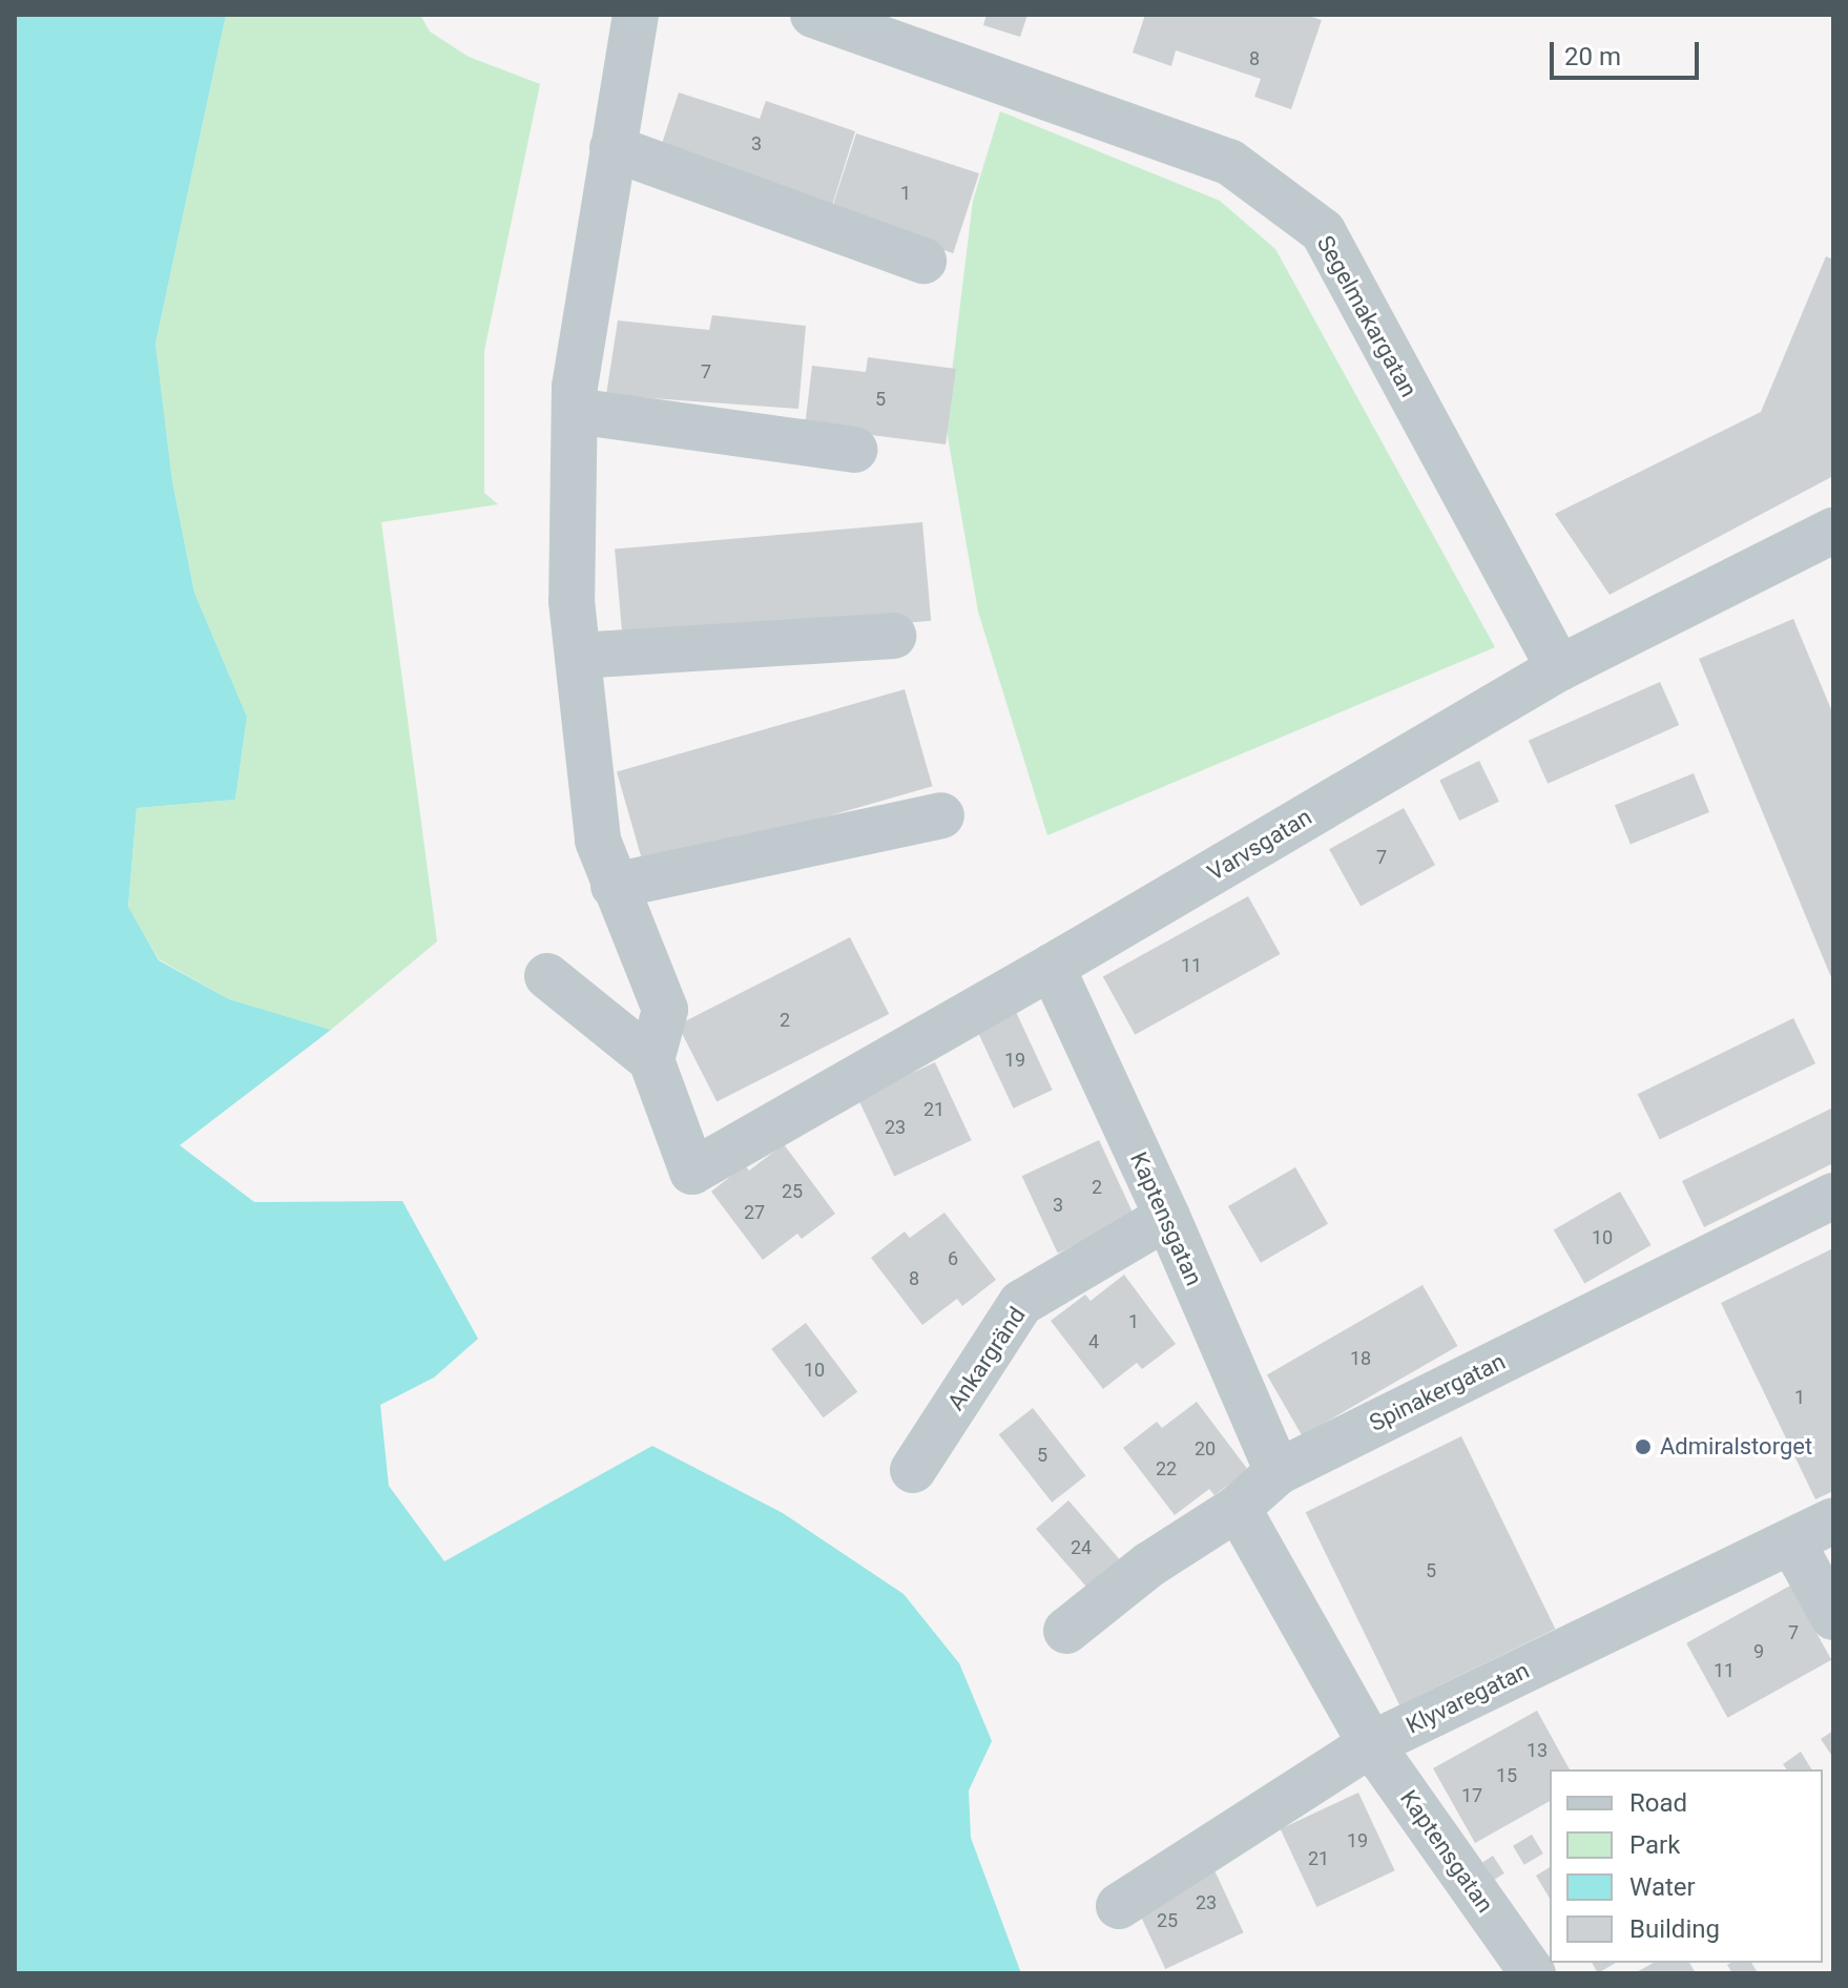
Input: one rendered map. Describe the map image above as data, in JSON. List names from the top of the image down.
{
  "streets": {
    "street": [
      "Segelmakargatan",
      "Varvsgatan",
      "Kaptensgatan",
      "Ankargränd",
      "Spinakergatan",
      "Klyvaregatan"
    ]
  },
  "crossings": [
    ["Segelmakargatan", "Varvsgatan"],
    ["Varvsgatan", "Kaptensgatan"],
    ["Kaptensgatan", "Ankargränd"],
    ["Kaptensgatan", "Spinakergatan"],
    ["Kaptensgatan", "Klyvaregatan"]
  ],
  "places": ["Admiralstorget"],
  "house_numbers": [
    "8",
    "3",
    "1",
    "7",
    "5",
    "7",
    "11",
    "2",
    "19",
    "21",
    "23",
    "2",
    "25",
    "3",
    "27",
    "10",
    "6",
    "8",
    "1",
    "4",
    "18",
    "10",
    "1",
    "20",
    "5",
    "22",
    "24",
    "5",
    "7",
    "9",
    "11",
    "13",
    "15",
    "17",
    "19",
    "21",
    "23",
    "25"
  ],
  "legend": [
    "Road",
    "Park",
    "Water",
    "Building"
  ],
  "scale_bar": "20 m"
}
